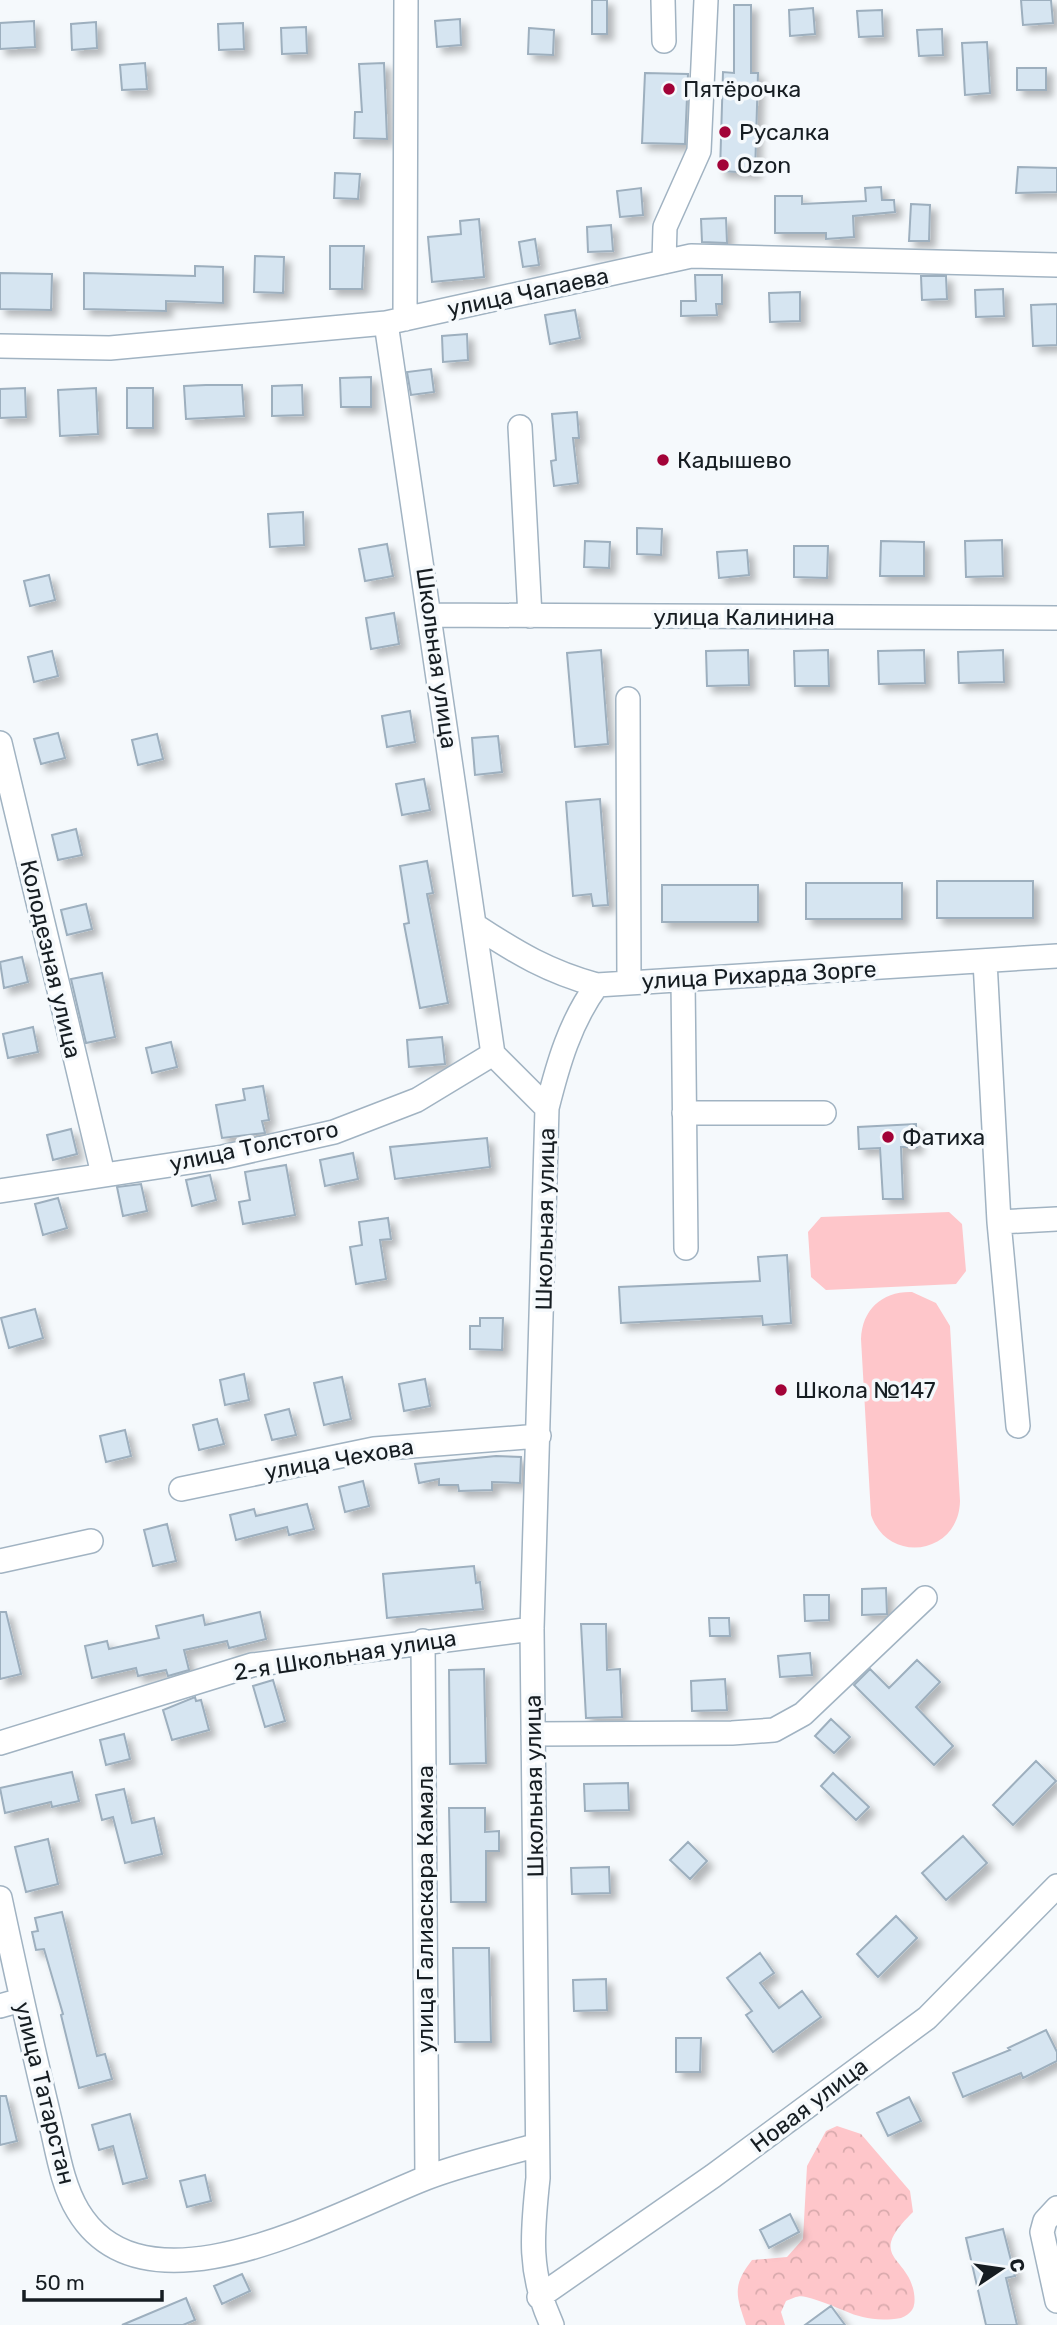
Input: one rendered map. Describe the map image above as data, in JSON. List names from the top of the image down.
{
  "streets": {
    "street": [
      "улица Чапаева",
      "улица Калинина",
      "Школьная улица",
      "Колодезная улица",
      "улица Рихарда Зорге",
      "улица Толстого",
      "улица Чехова",
      "2-я Школьная улица",
      "улица Галиаскара Камала",
      "улица Татарстан",
      "Новая улица"
    ]
  },
  "crossings": [
    ["улица Чапаева", "Школьная улица"],
    ["улица Калинина", "Школьная улица"],
    ["Школьная улица", "улица Рихарда Зорге"],
    ["Школьная улица", "улица Толстого"],
    ["Школьная улица", "улица Чехова"],
    ["Школьная улица", "2-я Школьная улица"],
    ["Школьная улица", "улица Татарстан"],
    ["Школьная улица", "Новая улица"],
    ["Колодезная улица", "улица Толстого"],
    ["2-я Школьная улица", "улица Галиаскара Камала"],
    ["улица Галиаскара Камала", "улица Татарстан"]
  ],
  "places": [
    "Пятёрочка",
    "Русалка",
    "Ozon",
    "Кадышево",
    "Фатиха",
    "Школа №147"
  ],
  "scale_bar": "50 m",
  "north": "right"
}
